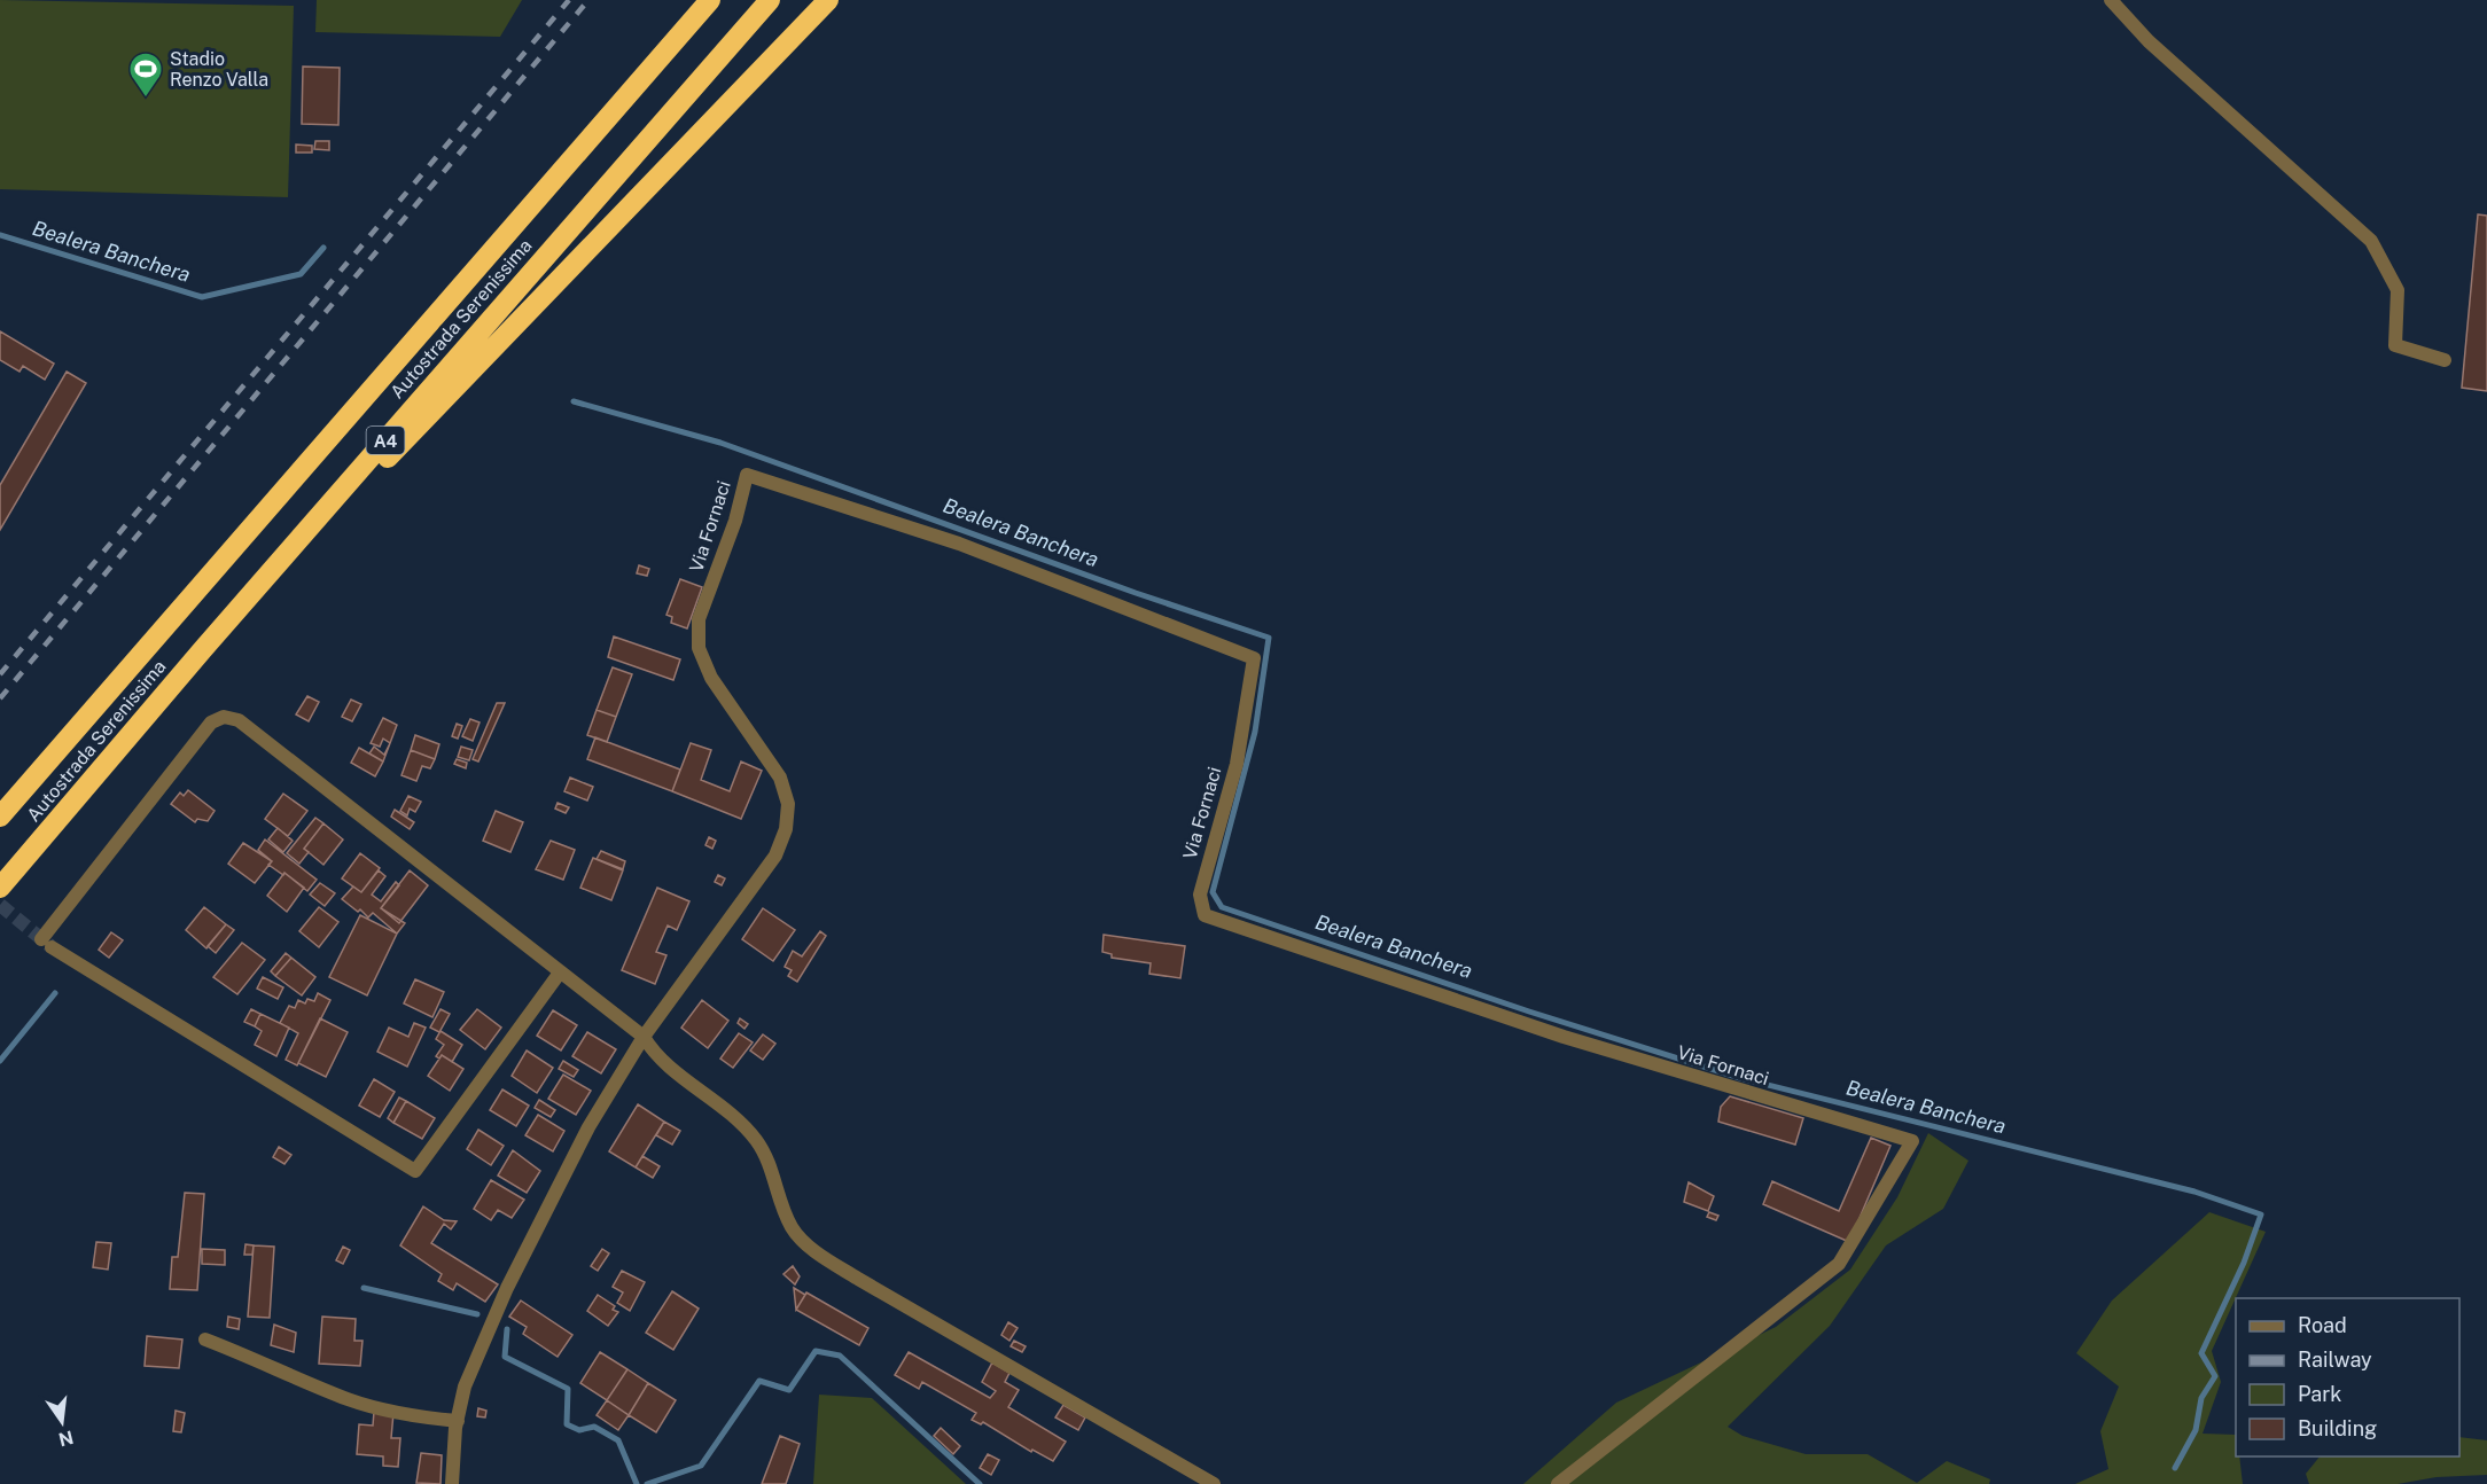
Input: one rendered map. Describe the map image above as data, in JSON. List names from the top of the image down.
{
  "streets": {
    "highway": ["Autostrada Serenissima", "A4"],
    "street": ["Via Fornaci"]
  },
  "water": ["Bealera Banchera"],
  "places": {
    "sports": ["Stadio Renzo Valla"]
  },
  "legend": [
    "Road",
    "Railway",
    "Park",
    "Building"
  ],
  "north": "bottom"
}
